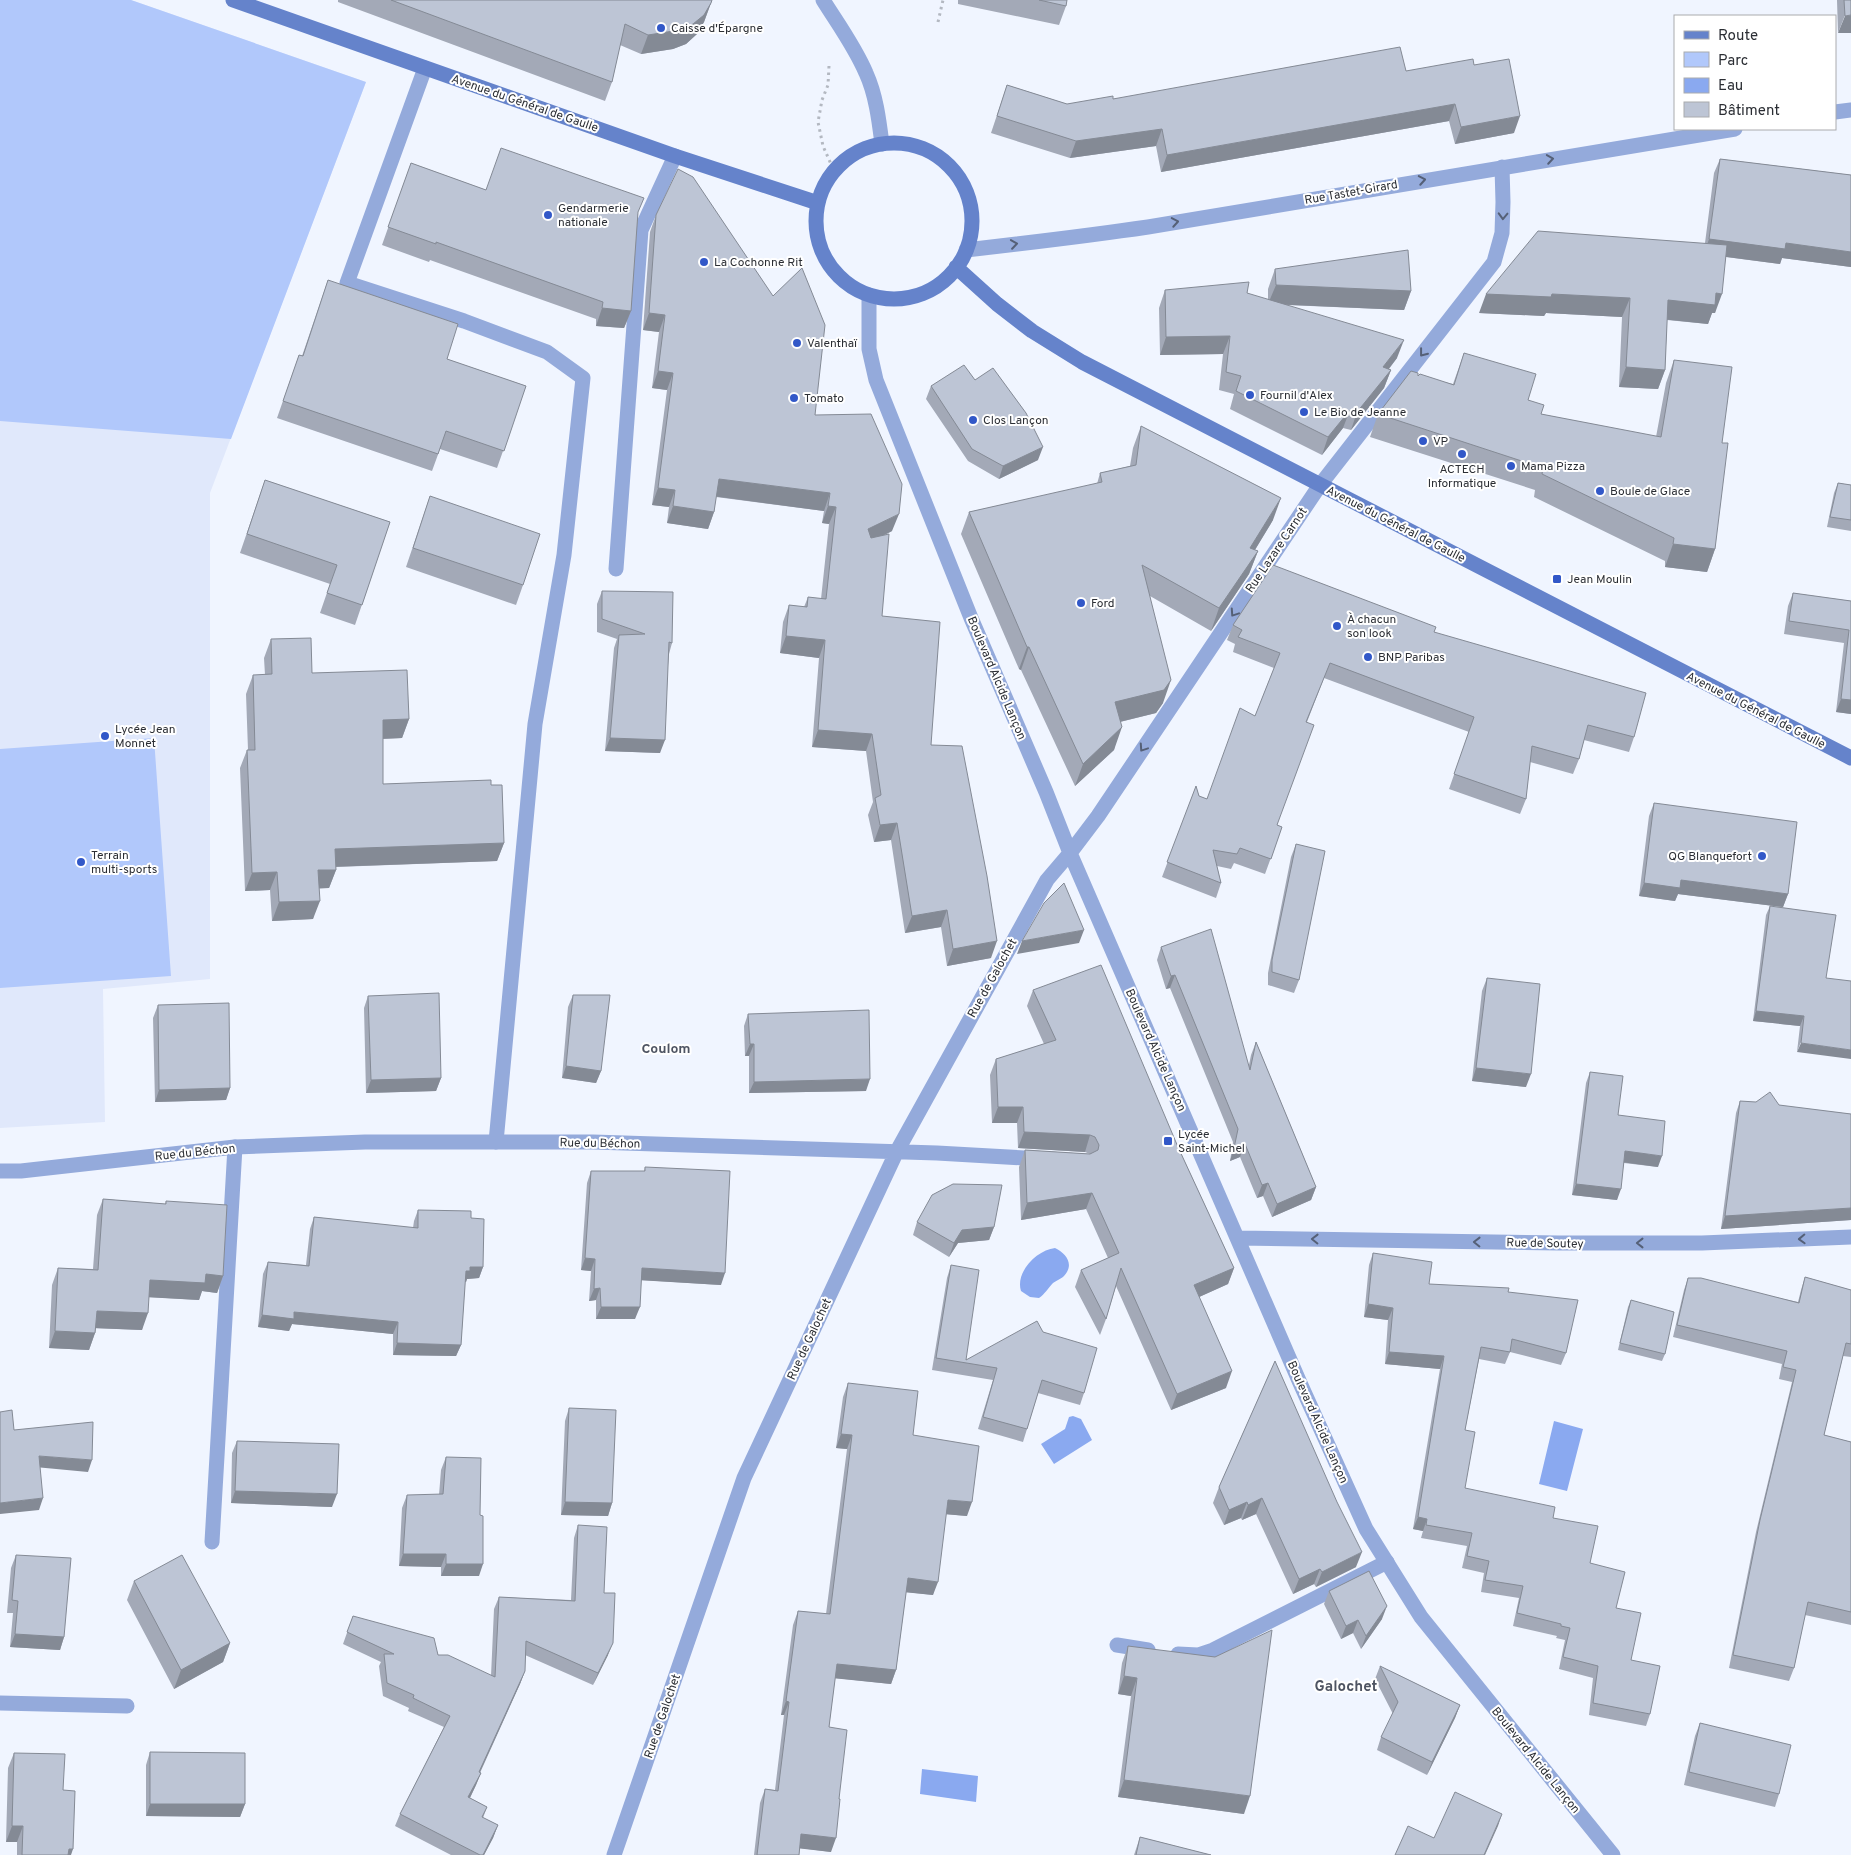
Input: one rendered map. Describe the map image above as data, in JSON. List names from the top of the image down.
{
  "streets": {
    "main road": ["Avenue du Général de Gaulle"],
    "street": [
      "Rue Tastet-Girard",
      "Rue Lazare Carnot",
      "Boulevard Alcide Lançon",
      "Rue de Galochet",
      "Rue du Béchon",
      "Rue de Soutey"
    ]
  },
  "crossings": [
    ["Avenue du Général de Gaulle", "Rue Tastet-Girard"],
    ["Avenue du Général de Gaulle", "Rue Lazare Carnot"],
    ["Avenue du Général de Gaulle", "Boulevard Alcide Lançon"],
    ["Rue Tastet-Girard", "Rue Lazare Carnot"],
    ["Rue Tastet-Girard", "Boulevard Alcide Lançon"],
    ["Rue Lazare Carnot", "Boulevard Alcide Lançon"],
    ["Rue Lazare Carnot", "Rue de Galochet"],
    ["Boulevard Alcide Lançon", "Rue de Galochet"],
    ["Boulevard Alcide Lançon", "Rue de Soutey"],
    ["Rue de Galochet", "Rue du Béchon"]
  ],
  "one_way": ["Rue Tastet-Girard", "Rue Lazare Carnot", "Rue de Soutey"],
  "districts": ["Coulom", "Galochet"],
  "places": {
    "other": [
      "Caisse d'Épargne",
      "Gendarmerie nationale",
      "La Cochonne Rit",
      "Valenthaï",
      "Fournil d'Alex",
      "Tomato",
      "Le Bio de Jeanne",
      "Clos Lançon",
      "VP",
      "ACTECH Informatique",
      "Mama Pizza",
      "Boule de Glace",
      "Ford",
      "À chacun son look",
      "BNP Paribas",
      "Lycée Jean Monnet",
      "QG Blanquefort",
      "Terrain multi-sports"
    ],
    "transit": ["Jean Moulin", "Lycée Saint-Michel"]
  },
  "legend": [
    "Route",
    "Parc",
    "Eau",
    "Bâtiment"
  ]
}
